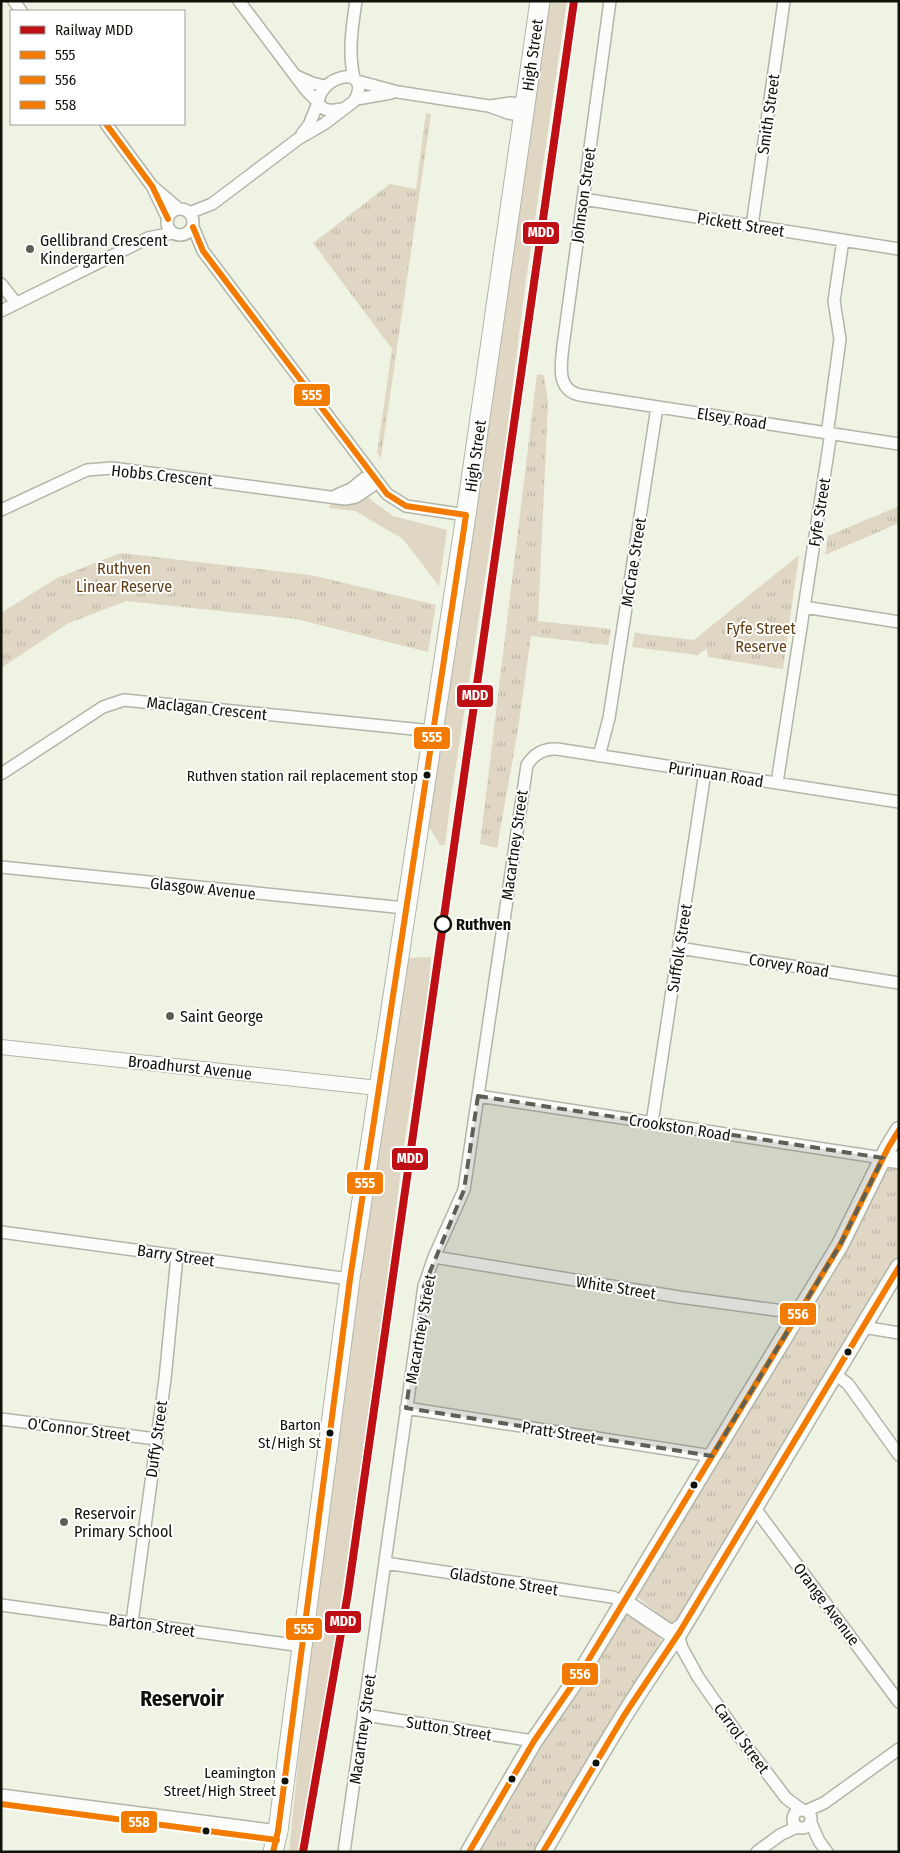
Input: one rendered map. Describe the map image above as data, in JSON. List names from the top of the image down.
{
  "streets": {
    "main road": ["High Street"],
    "street": [
      "Smith Street",
      "Johnson Street",
      "Pickett Street",
      "Elsey Road",
      "Hobbs Crescent",
      "Fyfe Street",
      "McCrae Street",
      "Maclagan Crescent",
      "Purinuan Road",
      "Macartney Street",
      "Glasgow Avenue",
      "Suffolk Street",
      "Corvey Road",
      "Broadhurst Avenue",
      "Crookston Road",
      "Barry Street",
      "White Street",
      "O'Connor Street",
      "Pratt Street",
      "Duffy Street",
      "Gladstone Street",
      "Orange Avenue",
      "Barton Street",
      "Sutton Street",
      "Carrol Street"
    ]
  },
  "crossings": [
    ["High Street", "Maclagan Crescent"],
    ["High Street", "Glasgow Avenue"],
    ["High Street", "Broadhurst Avenue"],
    ["High Street", "Barry Street"],
    ["High Street", "Barton Street"],
    ["Smith Street", "Pickett Street"],
    ["Johnson Street", "Pickett Street"],
    ["Johnson Street", "Elsey Road"],
    ["Pickett Street", "Fyfe Street"],
    ["Elsey Road", "Fyfe Street"],
    ["Elsey Road", "McCrae Street"],
    ["Fyfe Street", "Purinuan Road"],
    ["McCrae Street", "Purinuan Road"],
    ["Purinuan Road", "Macartney Street"],
    ["Purinuan Road", "Suffolk Street"],
    ["Macartney Street", "Crookston Road"],
    ["Macartney Street", "White Street"],
    ["Macartney Street", "Pratt Street"],
    ["Macartney Street", "Gladstone Street"],
    ["Macartney Street", "Sutton Street"],
    ["Suffolk Street", "Corvey Road"],
    ["Suffolk Street", "Crookston Road"],
    ["Barry Street", "Duffy Street"],
    ["O'Connor Street", "Duffy Street"],
    ["Duffy Street", "Barton Street"]
  ],
  "districts": ["Reservoir"],
  "parks": ["Ruthven Linear Reserve", "Fyfe Street Reserve"],
  "places": [
    "Gellibrand Crescent Kindergarten",
    "Ruthven station rail replacement stop",
    "Ruthven",
    "Saint George",
    "Barton St/High St",
    "Reservoir Primary School",
    "Leamington Street/High Street"
  ],
  "lines": [
    "rail line MDD",
    "transit line 555",
    "transit line 556",
    "transit line 558"
  ],
  "legend": [
    "Railway MDD",
    "555",
    "556",
    "558"
  ]
}
